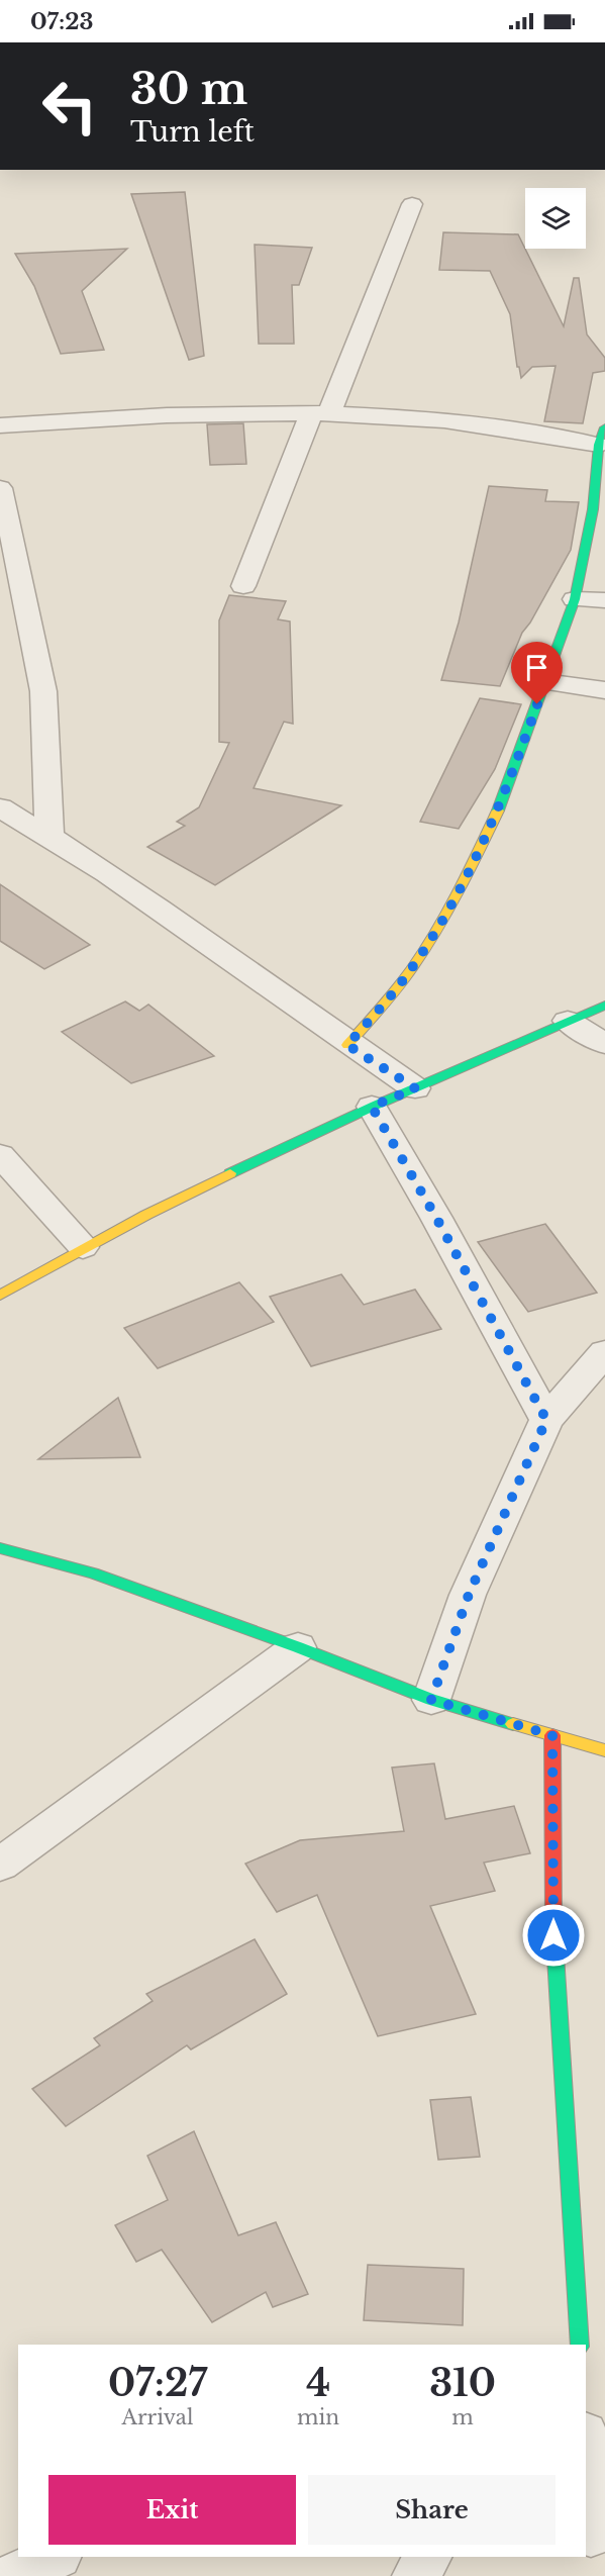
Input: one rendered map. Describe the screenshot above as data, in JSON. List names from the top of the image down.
{
  "page": {
    "status": "07:23",
    "turn": ["30 m", "Turn left"],
    "eta": [
      "07:27",
      "Arrival",
      "4",
      "min",
      "310",
      "m"
    ],
    "buttons": ["Exit", "Share"]
  }
}
